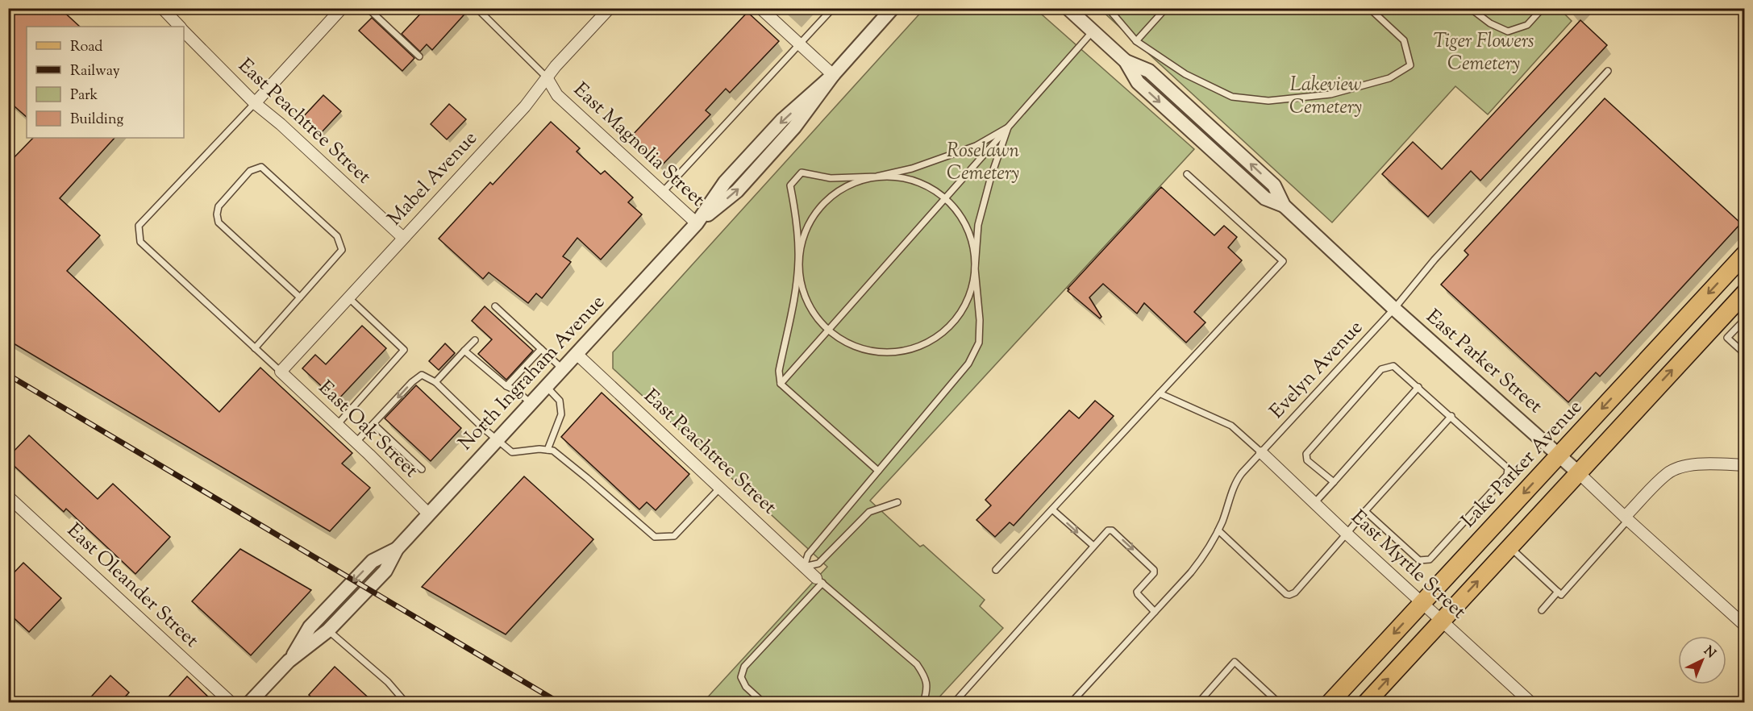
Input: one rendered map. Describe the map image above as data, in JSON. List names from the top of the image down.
{
  "streets": {
    "main road": ["Lake Parker Avenue"],
    "street": [
      "East Peachtree Street",
      "East Magnolia Street",
      "Mabel Avenue",
      "East Parker Street",
      "North Ingraham Avenue",
      "East Oak Street",
      "East Myrtle Street",
      "East Oleander Street"
    ],
    "lane": ["Evelyn Avenue"]
  },
  "crossings": [
    ["East Peachtree Street", "Mabel Avenue"],
    ["East Peachtree Street", "North Ingraham Avenue"],
    ["East Magnolia Street", "Mabel Avenue"],
    ["East Magnolia Street", "North Ingraham Avenue"],
    ["Mabel Avenue", "East Oak Street"],
    ["East Parker Street", "Evelyn Avenue"],
    ["East Parker Street", "Lake Parker Avenue"],
    ["Evelyn Avenue", "East Myrtle Street"],
    ["North Ingraham Avenue", "East Oak Street"],
    ["Lake Parker Avenue", "East Myrtle Street"]
  ],
  "parks": ["Tiger Flowers Cemetery", "Lakeview Cemetery", "Roselawn Cemetery"],
  "legend": [
    "Road",
    "Railway",
    "Park",
    "Building"
  ],
  "north": "top right"
}
